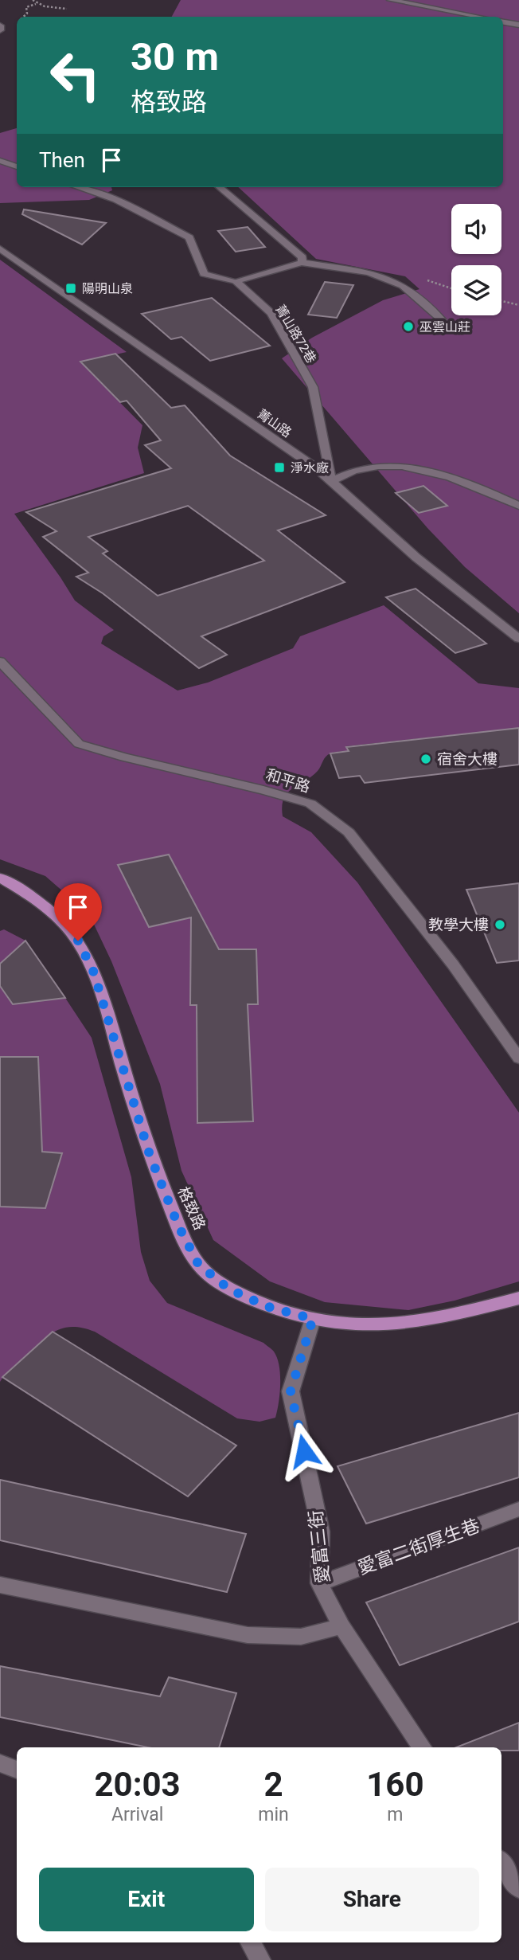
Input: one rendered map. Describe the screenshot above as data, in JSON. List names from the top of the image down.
{
  "streets": {
    "main road": ["格致路"],
    "street": [
      "菁山路72巷",
      "菁山路",
      "和平路",
      "愛富三街",
      "愛富二街厚生巷"
    ]
  },
  "crossings": [
    ["菁山路72巷", "菁山路"],
    ["格致路", "愛富三街"],
    ["愛富三街", "愛富二街厚生巷"]
  ],
  "places": {
    "transit": ["陽明山泉", "淨水廠"],
    "other": ["巫雲山莊", "宿舍大樓", "教學大樓"]
  },
  "page": {
    "turn": ["30 m", "格致路"],
    "then": "Then",
    "eta": [
      "20:03",
      "Arrival",
      "2",
      "min",
      "160",
      "m"
    ],
    "buttons": ["Exit", "Share"]
  }
}
